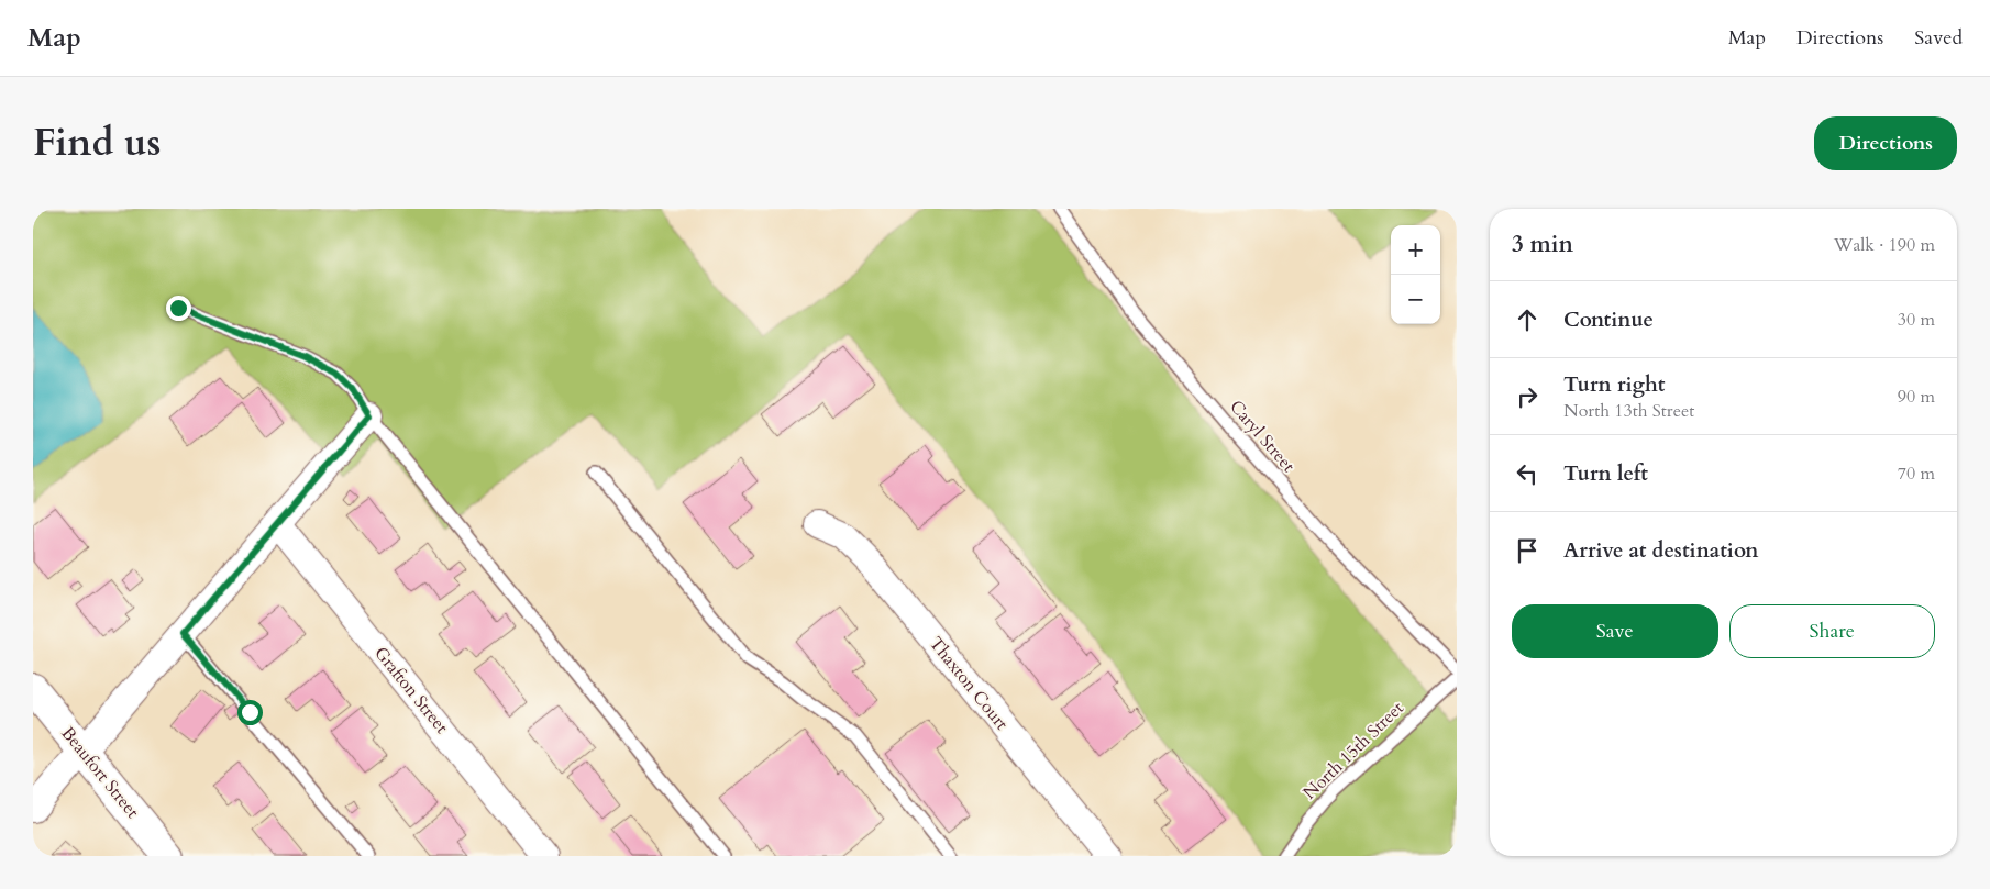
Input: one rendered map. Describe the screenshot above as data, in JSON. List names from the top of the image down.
{
  "streets": {
    "street": ["Thaxton Court", "Grafton Street", "Beaufort Street"],
    "lane": ["Caryl Street", "North 15th Street"]
  },
  "page": {
    "header": "Map",
    "nav": ["Map", "Directions", "Saved"],
    "title": "Find us",
    "buttons": [
      "Directions",
      ["Save", "Share"]
    ],
    "heading": ["3 min", "Walk · 190 m"],
    "map_buttons": ["+", "−"],
    "list": [
      ["Continue", "30 m"],
      ["Turn right", "North 13th Street", "90 m"],
      ["Turn left", "70 m"],
      "Arrive at destination"
    ]
  }
}
